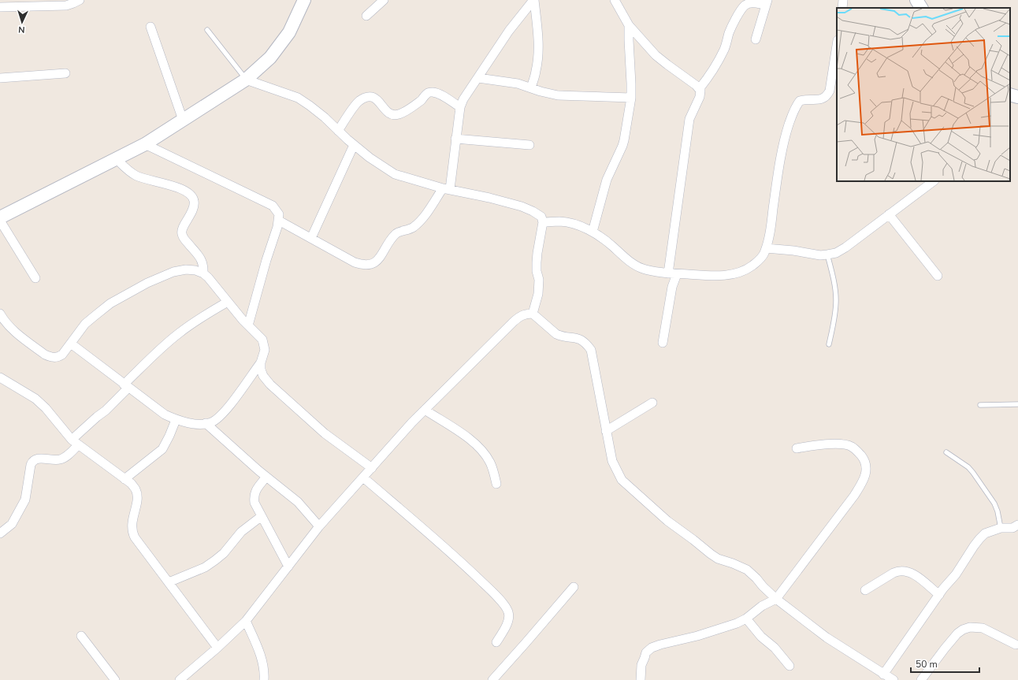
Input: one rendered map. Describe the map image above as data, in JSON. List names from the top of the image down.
{
  "scale_bar": "50 m",
  "north": "bottom"
}
